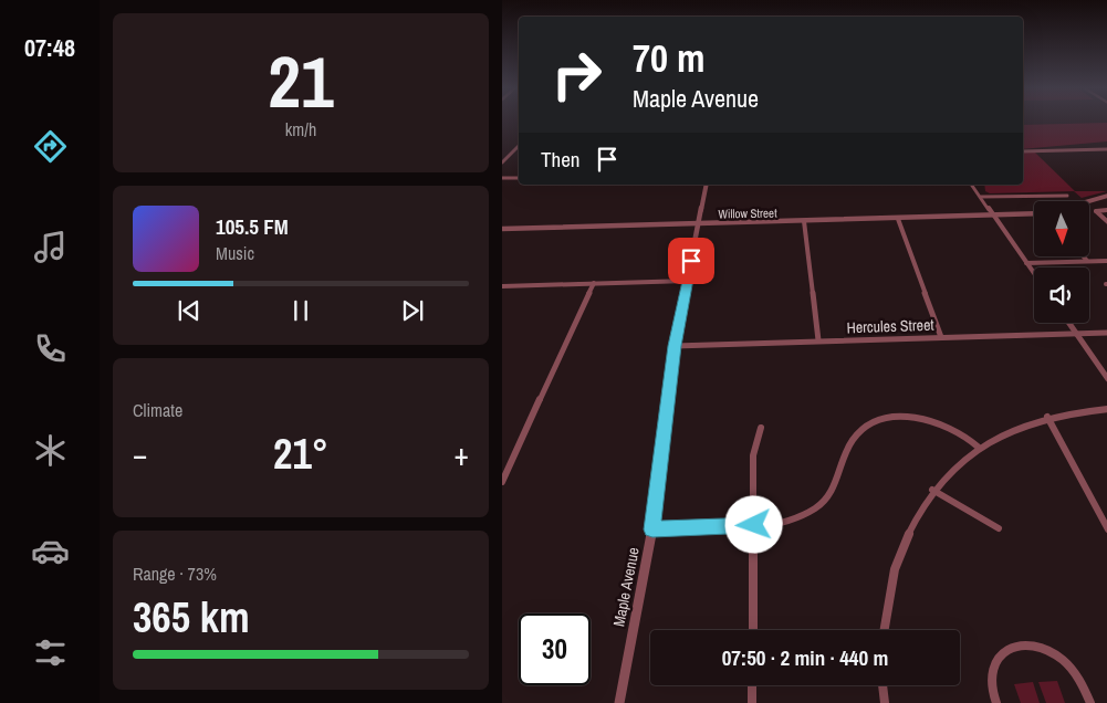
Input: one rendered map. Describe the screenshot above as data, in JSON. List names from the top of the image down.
{
  "streets": {
    "street": ["Willow Street", "Hercules Street", "Maple Avenue"]
  },
  "crossings": [
    ["Willow Street", "Maple Avenue"],
    ["Hercules Street", "Maple Avenue"]
  ],
  "north": "bottom",
  "page": {
    "tabs": "07:48",
    "tile": [
      ["21", "km/h"],
      "Climate",
      ["Range · 73%", "365 km"]
    ],
    "turn": ["70 m", "Maple Avenue"],
    "then": "Then",
    "song": ["105.5 FM", "Music"],
    "heat": ["−", "21°", "+"],
    "limit": "30",
    "trip": "07:50 · 2 min · 440 m"
  }
}
